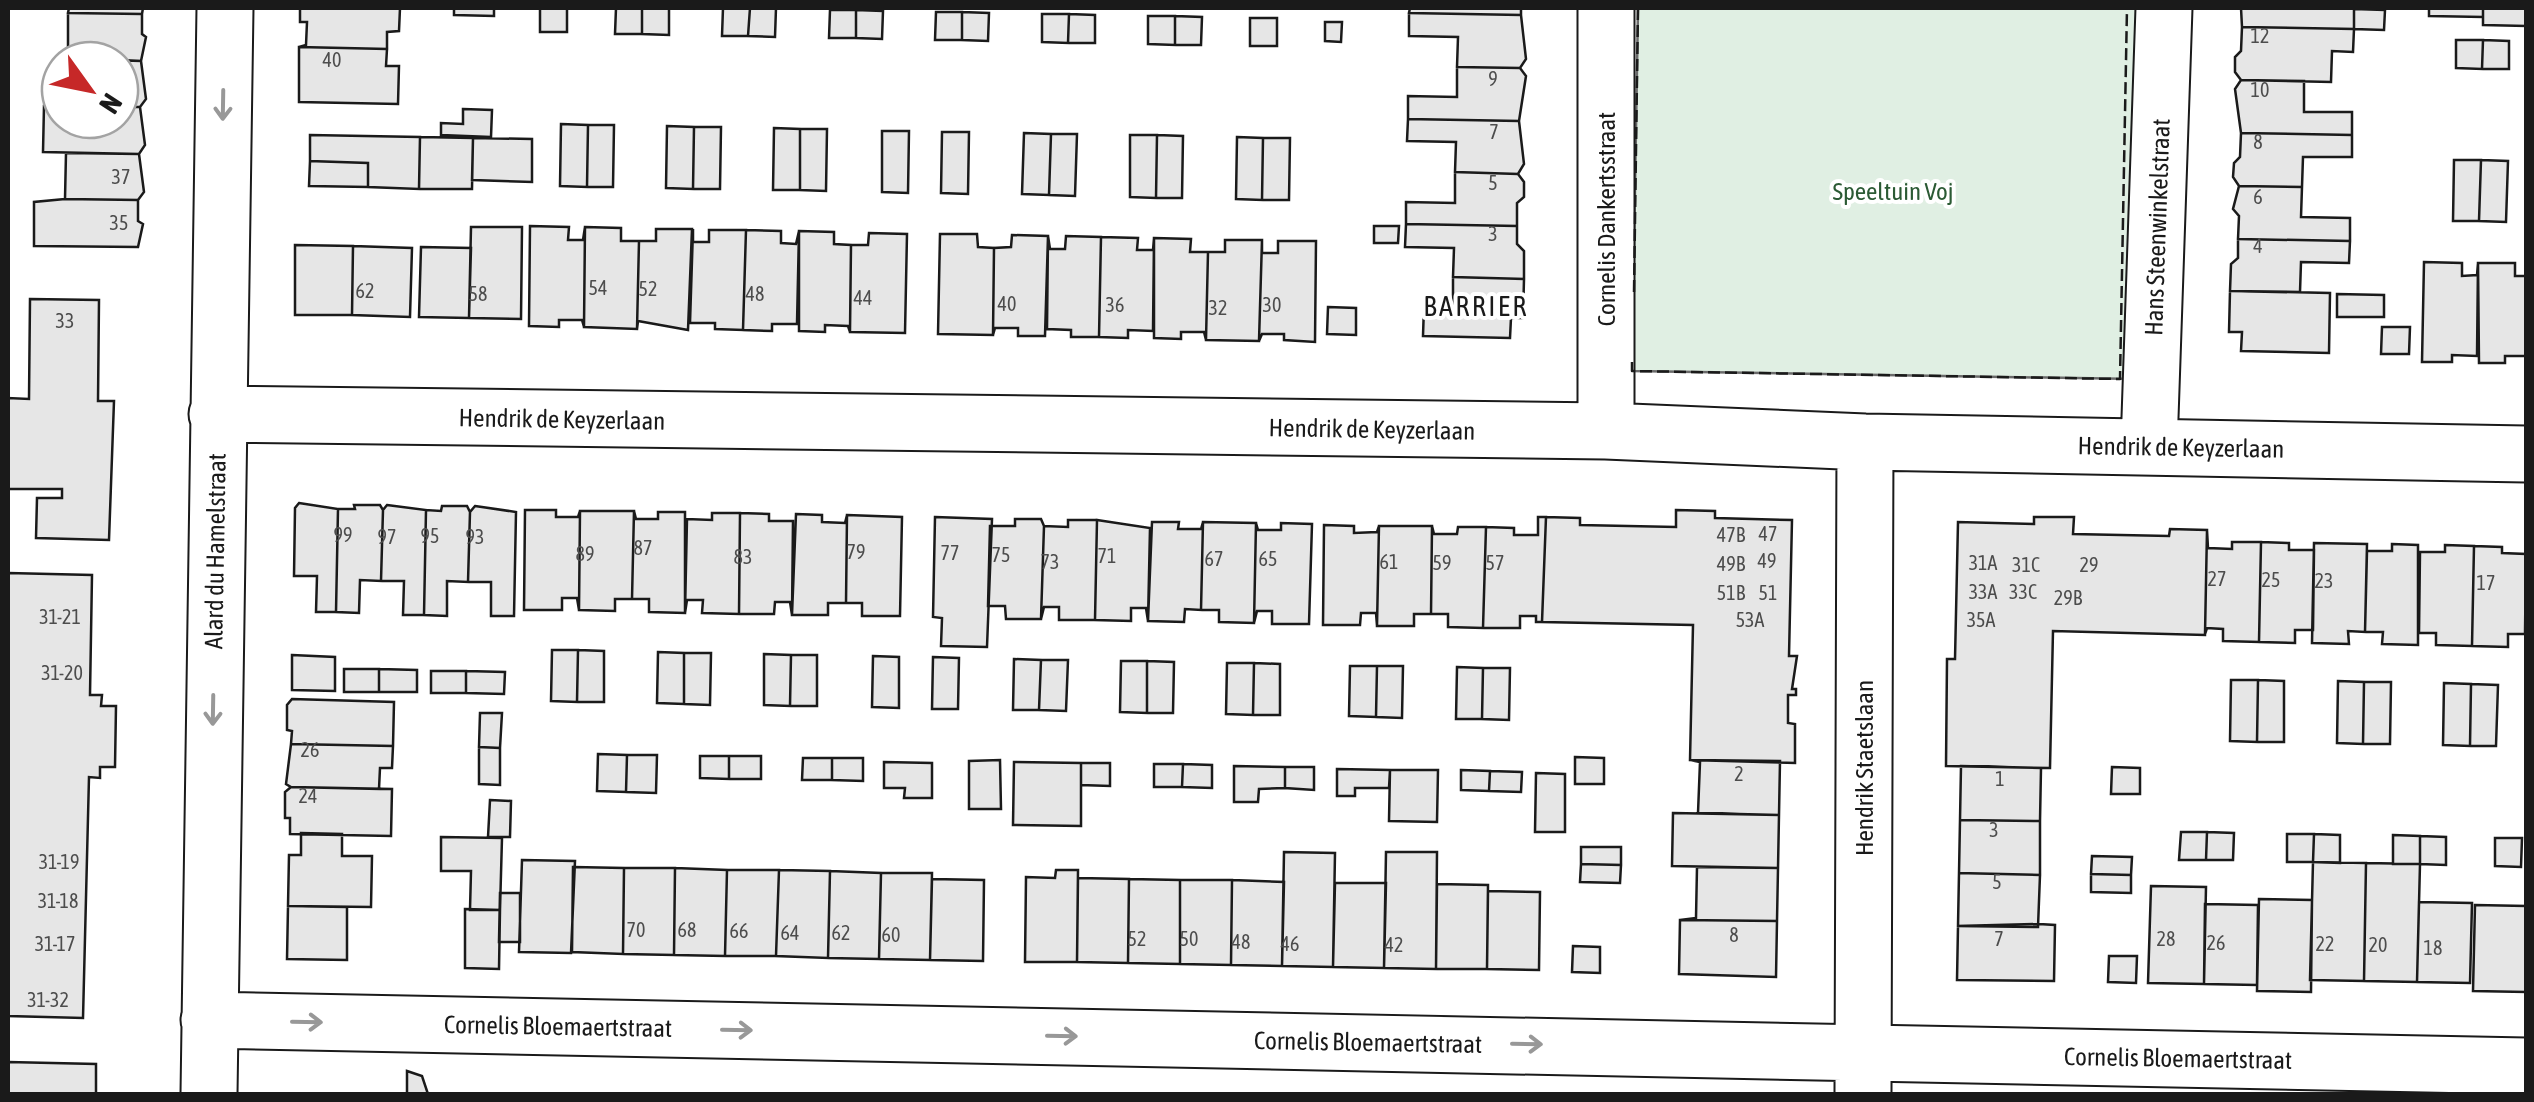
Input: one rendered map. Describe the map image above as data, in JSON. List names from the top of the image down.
{
  "streets": {
    "street": [
      "Cornelis Dankertsstraat",
      "Hans Steenwinkelstraat",
      "Hendrik de Keyzerlaan",
      "Alard du Hamelstraat",
      "Hendrik Staetslaan",
      "Cornelis Bloemaertstraat"
    ]
  },
  "crossings": [
    ["Cornelis Dankertsstraat", "Hendrik de Keyzerlaan"],
    ["Hans Steenwinkelstraat", "Hendrik de Keyzerlaan"],
    ["Hendrik de Keyzerlaan", "Alard du Hamelstraat"],
    ["Hendrik de Keyzerlaan", "Hendrik Staetslaan"],
    ["Alard du Hamelstraat", "Cornelis Bloemaertstraat"],
    ["Hendrik Staetslaan", "Cornelis Bloemaertstraat"]
  ],
  "one_way": ["Alard du Hamelstraat", "Cornelis Bloemaertstraat"],
  "districts": ["BARRIER"],
  "parks": ["Speeltuin Voj"],
  "house_numbers": [
    "12",
    "40",
    "9",
    "10",
    "7",
    "8",
    "37",
    "5",
    "6",
    "35",
    "3",
    "4",
    "54",
    "52",
    "62",
    "58",
    "48",
    "44",
    "40",
    "36",
    "30",
    "32",
    "33",
    "47",
    "99",
    "47B",
    "95",
    "97",
    "93",
    "87",
    "79",
    "77",
    "89",
    "75",
    "71",
    "83",
    "67",
    "65",
    "49",
    "73",
    "61",
    "59",
    "57",
    "31A",
    "49B",
    "31C",
    "29",
    "27",
    "25",
    "23",
    "17",
    "33A",
    "33C",
    "51B",
    "51",
    "29B",
    "31-21",
    "53A",
    "35A",
    "31-20",
    "26",
    "2",
    "1",
    "24",
    "3",
    "31-19",
    "5",
    "31-18",
    "70",
    "68",
    "66",
    "64",
    "62",
    "60",
    "8",
    "52",
    "50",
    "7",
    "28",
    "48",
    "26",
    "31-17",
    "46",
    "22",
    "42",
    "20",
    "18",
    "31-32"
  ],
  "north": "bottom right"
}
